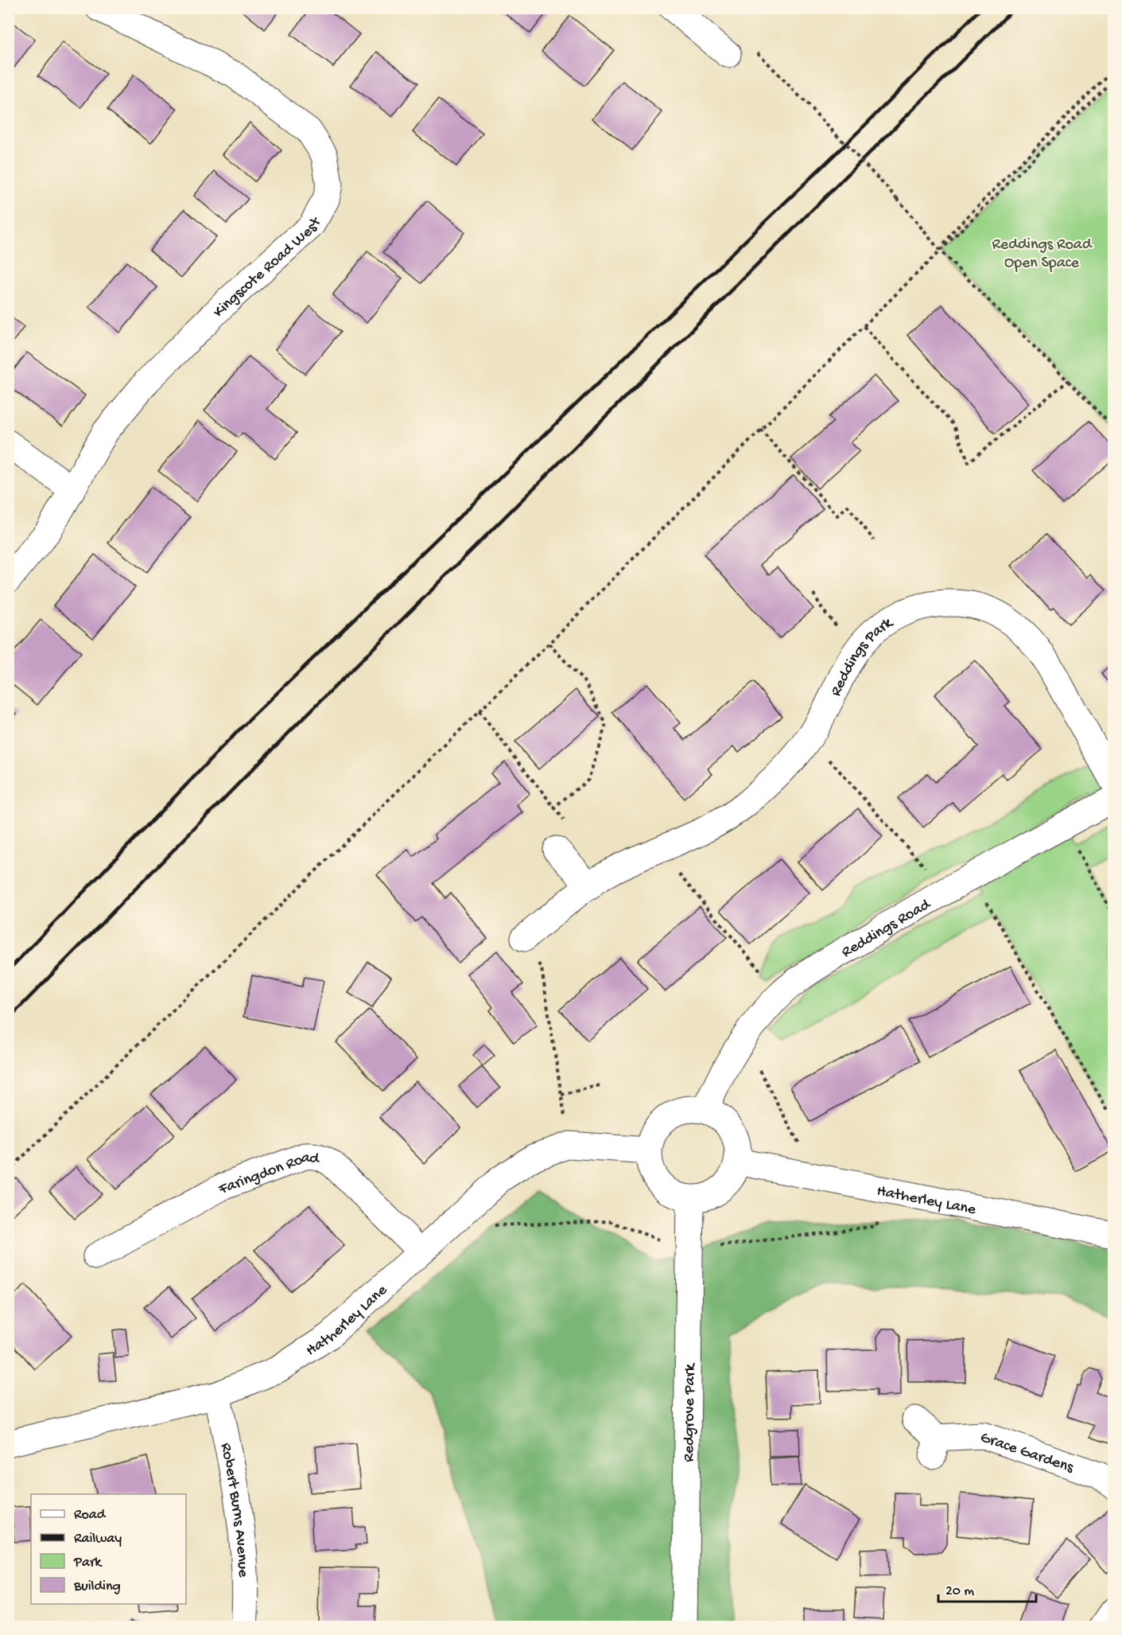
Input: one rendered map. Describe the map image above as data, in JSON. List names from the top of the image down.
{
  "streets": {
    "street": [
      "Kingscote Road West",
      "Reddings Park",
      "Reddings Road",
      "Faringdon Road",
      "Hatherley Lane",
      "Redgrove Park",
      "Grace Gardens",
      "Robert Burns Avenue"
    ]
  },
  "crossings": [
    ["Reddings Road", "Hatherley Lane"],
    ["Reddings Road", "Redgrove Park"],
    ["Faringdon Road", "Hatherley Lane"],
    ["Hatherley Lane", "Redgrove Park"],
    ["Hatherley Lane", "Robert Burns Avenue"]
  ],
  "parks": ["Reddings Road Open Space"],
  "legend": [
    "Road",
    "Railway",
    "Park",
    "Building"
  ],
  "scale_bar": "20 m"
}
